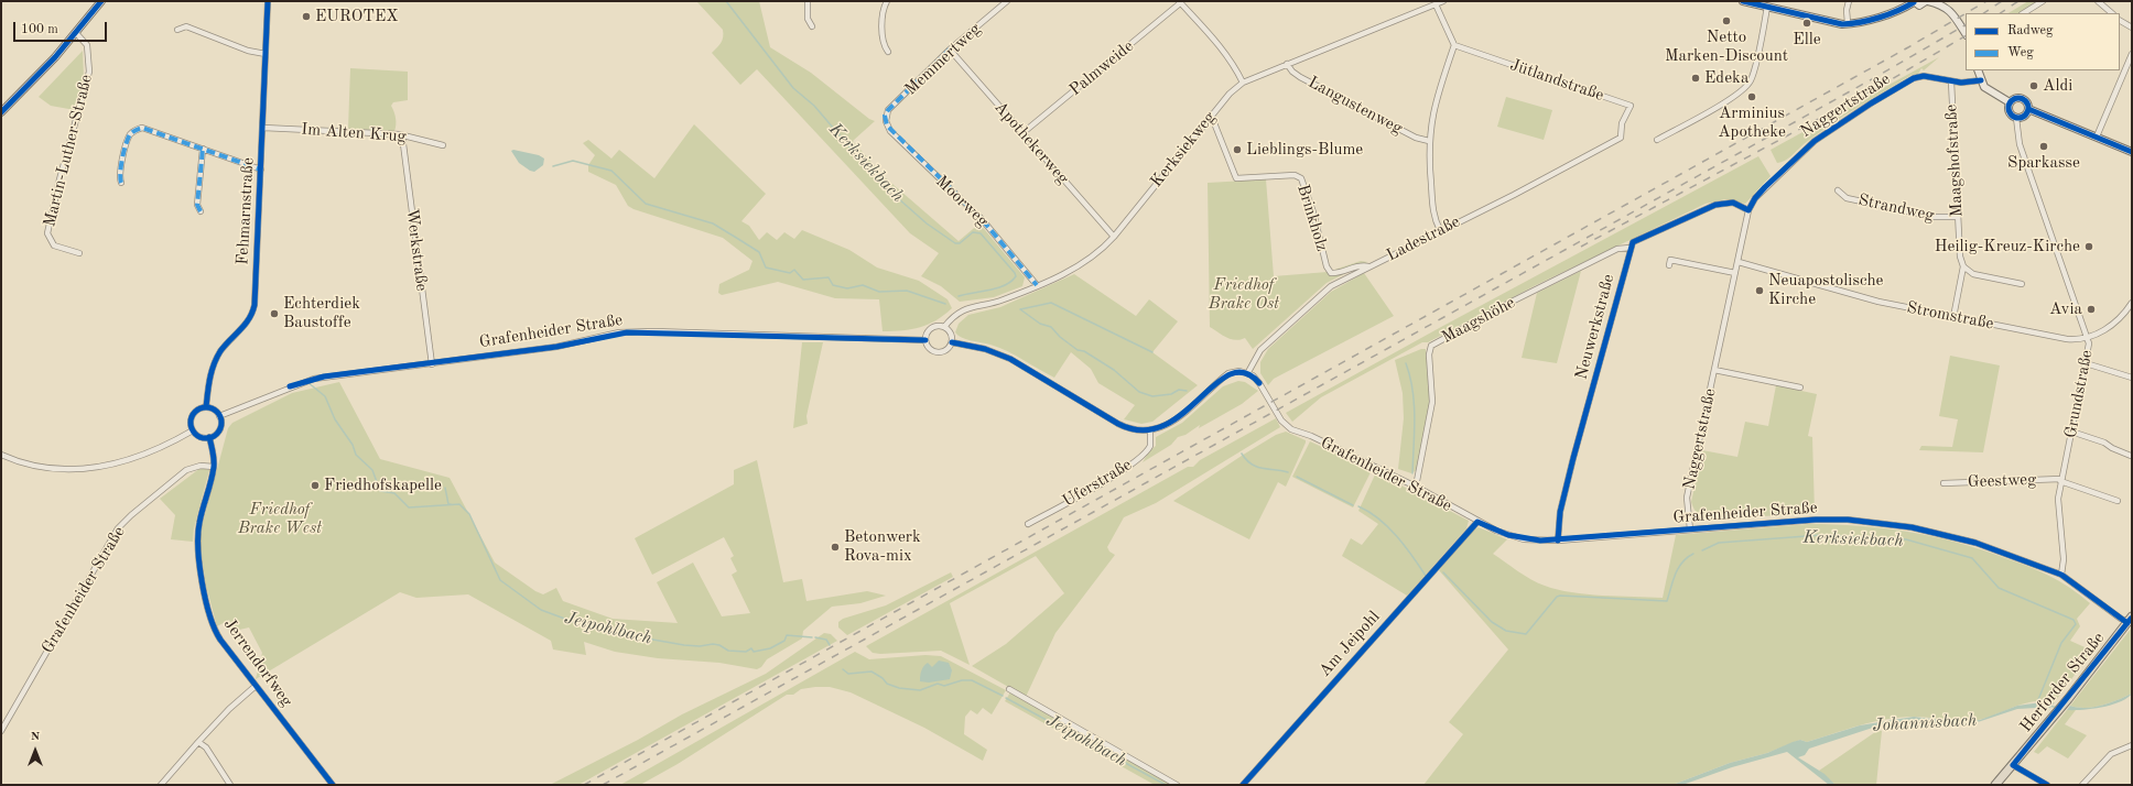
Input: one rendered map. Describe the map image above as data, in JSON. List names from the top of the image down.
{
  "streets": {
    "main road": ["Herforder Straße"],
    "street": [
      "Memmertweg",
      "Palmweide",
      "Jütlandstraße",
      "Langustenweg",
      "Naggertstraße",
      "Im Alten Krug",
      "Apothekerweg",
      "Kerksiekweg",
      "Martin-Luther-Straße",
      "Maagshofstraße",
      "Moorweg",
      "Strandweg",
      "Fehmarnstraße",
      "Brinkholz",
      "Ladestraße",
      "Werkstraße",
      "Stromstraße",
      "Maagshöhe",
      "Neuwerkstraße",
      "Grafenheider Straße",
      "Grundstraße",
      "Geestweg",
      "Uferstraße",
      "Am Jeipohl",
      "Jerrendorfweg"
    ]
  },
  "crossings": [
    ["Memmertweg", "Apothekerweg"],
    ["Memmertweg", "Moorweg"],
    ["Palmweide", "Apothekerweg"],
    ["Jütlandstraße", "Ladestraße"],
    ["Langustenweg", "Kerksiekweg"],
    ["Naggertstraße", "Maagshofstraße"],
    ["Naggertstraße", "Stromstraße"],
    ["Naggertstraße", "Grafenheider Straße"],
    ["Im Alten Krug", "Fehmarnstraße"],
    ["Im Alten Krug", "Werkstraße"],
    ["Apothekerweg", "Kerksiekweg"],
    ["Kerksiekweg", "Moorweg"],
    ["Kerksiekweg", "Brinkholz"],
    ["Kerksiekweg", "Grafenheider Straße"],
    ["Maagshofstraße", "Strandweg"],
    ["Maagshofstraße", "Stromstraße"],
    ["Fehmarnstraße", "Grafenheider Straße"],
    ["Fehmarnstraße", "Jerrendorfweg"],
    ["Brinkholz", "Ladestraße"],
    ["Ladestraße", "Grafenheider Straße"],
    ["Werkstraße", "Grafenheider Straße"],
    ["Stromstraße", "Grundstraße"],
    ["Maagshöhe", "Neuwerkstraße"],
    ["Maagshöhe", "Grafenheider Straße"],
    ["Neuwerkstraße", "Grafenheider Straße"],
    ["Grafenheider Straße", "Grundstraße"],
    ["Grafenheider Straße", "Am Jeipohl"],
    ["Grafenheider Straße", "Jerrendorfweg"],
    ["Grafenheider Straße", "Herforder Straße"],
    ["Grundstraße", "Geestweg"]
  ],
  "water": ["Kerksiekbach", "Jeipohlbach", "Johannisbach"],
  "parks": ["Friedhof Brake Ost", "Friedhof Brake West"],
  "places": [
    "EUROTEX",
    "Netto Marken-Discount",
    "Elle",
    "Edeka",
    "Aldi",
    "Arminius Apotheke",
    "Sparkasse",
    "Lieblings-Blume",
    "Heilig-Kreuz-Kirche",
    "Neuapostolische Kirche",
    "Avia",
    "Echterdiek Baustoffe",
    "Friedhofskapelle",
    "Betonwerk Rova-mix"
  ],
  "legend": ["Radweg", "Weg"],
  "scale_bar": "100 m",
  "north": "top"
}
